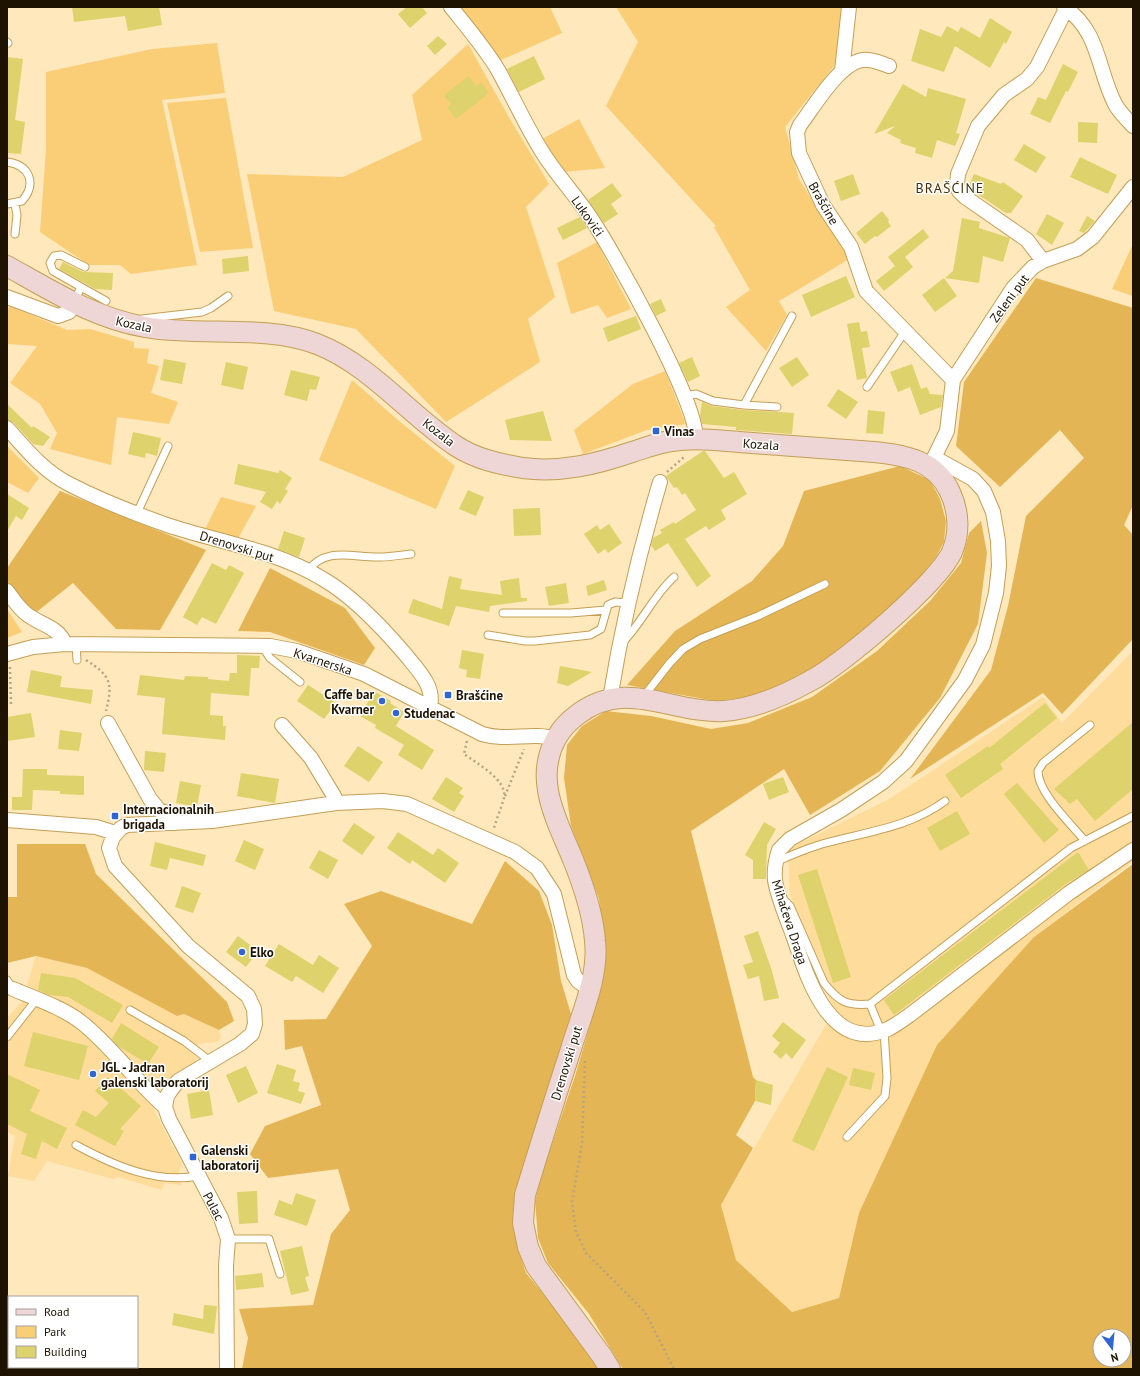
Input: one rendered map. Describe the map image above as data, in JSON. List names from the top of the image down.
{
  "streets": {
    "main road": ["Kozala", "Drenovski put"],
    "street": [
      "Brašćine",
      "Lukovići",
      "Zeleni put",
      "Kvarnerska",
      "Mihačeva Draga",
      "Pulac"
    ]
  },
  "crossings": [
    ["Brašćine", "Zeleni put"],
    ["Lukovići", "Kozala"],
    ["Kozala", "Drenovski put"],
    ["Kozala", "Kvarnerska"],
    ["Kozala", "Mihačeva Draga"],
    ["Drenovski put", "Kvarnerska"]
  ],
  "districts": ["BRAŠĆINE"],
  "places": {
    "transit": [
      "Vinas",
      "Brašćine",
      "Internacionalnih brigada",
      "Galenski laboratorij"
    ],
    "other": [
      "Caffe bar Kvarner",
      "Studenac",
      "Elko",
      "JGL - Jadran galenski laboratorij"
    ]
  },
  "legend": ["Road", "Park", "Building"],
  "north": "bottom"
}
